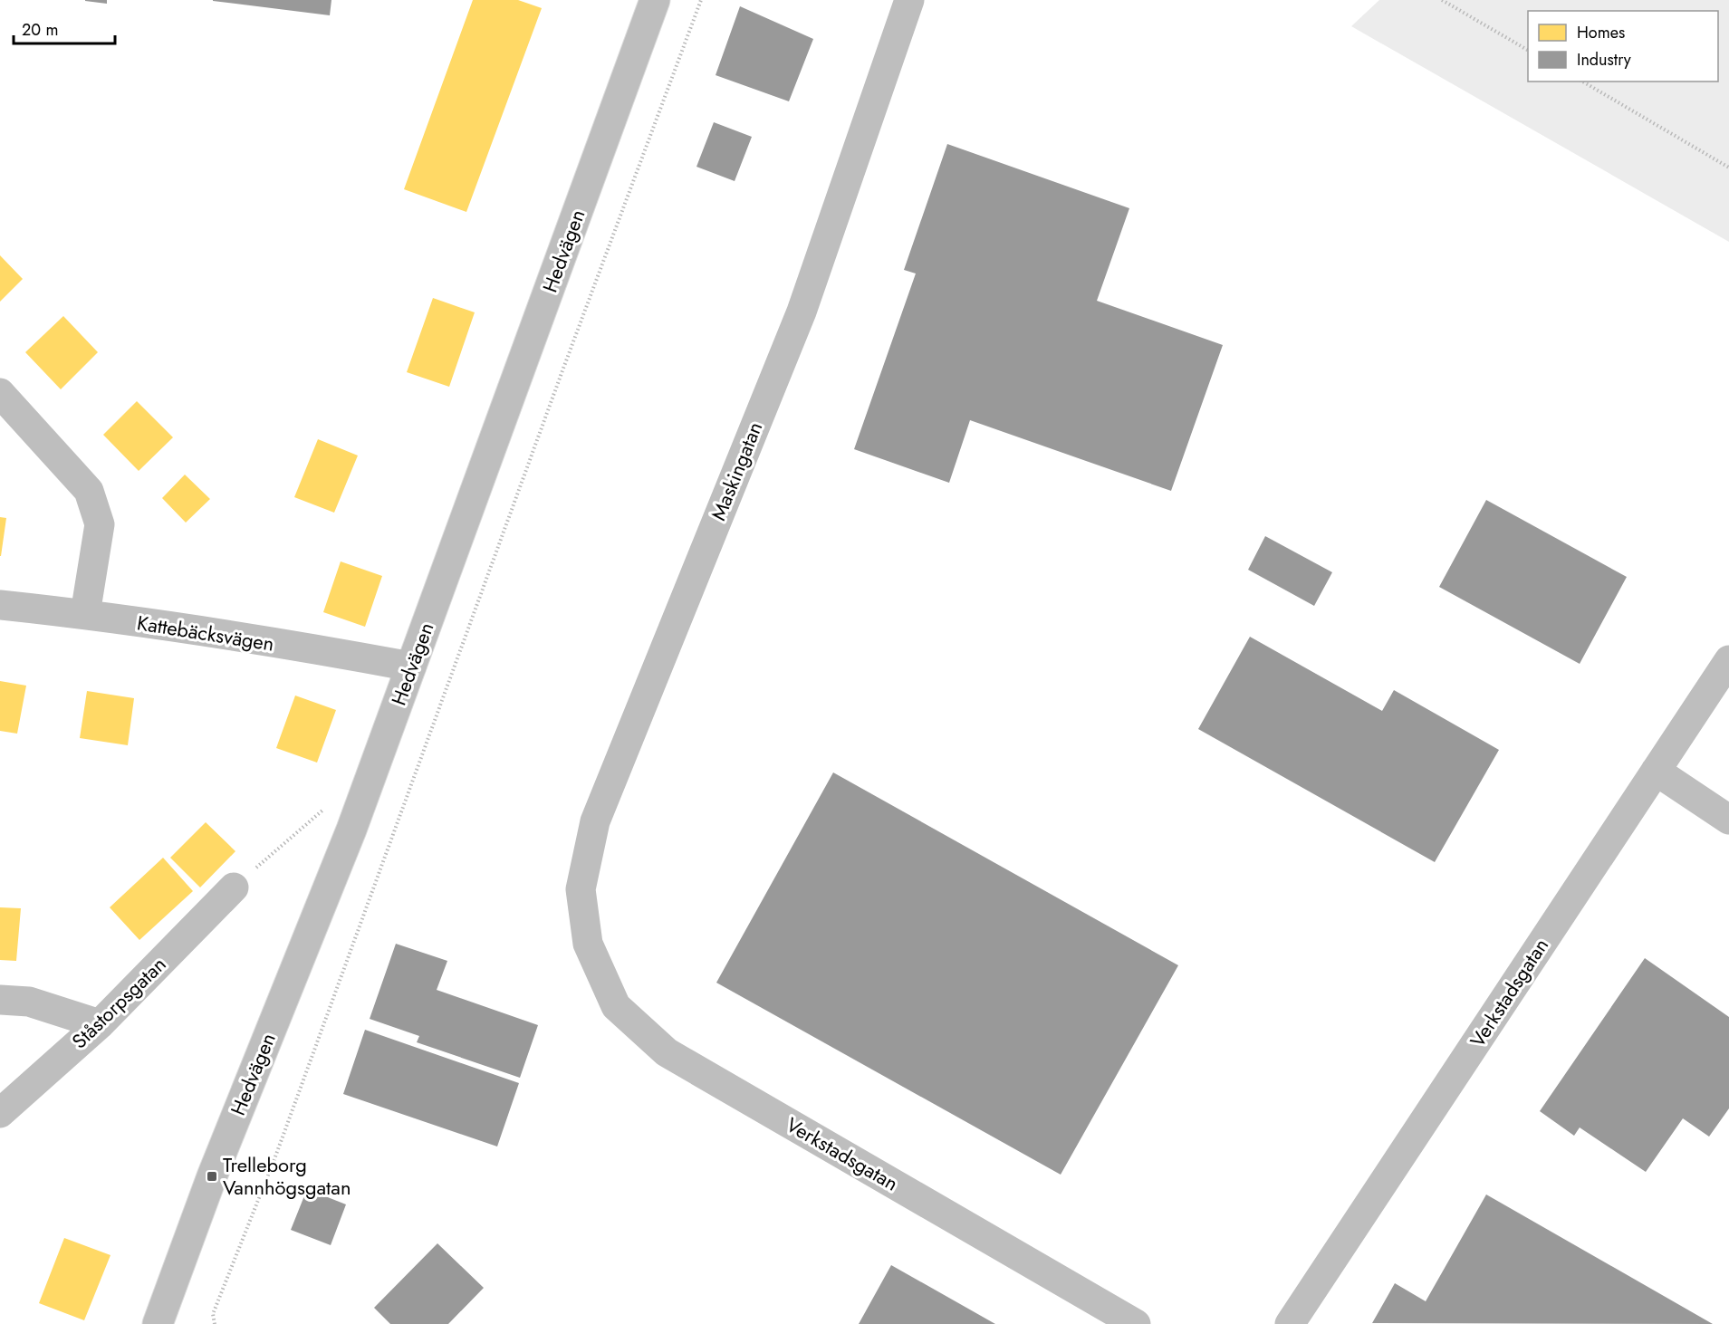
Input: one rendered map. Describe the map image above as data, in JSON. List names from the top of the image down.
{
  "streets": {
    "street": [
      "Hedvägen",
      "Maskingatan",
      "Kattebäcksvägen",
      "Verkstadsgatan",
      "Ståstorpsgatan"
    ]
  },
  "crossings": [
    ["Hedvägen", "Kattebäcksvägen"],
    ["Maskingatan", "Verkstadsgatan"]
  ],
  "places": {
    "transit": ["Trelleborg Vannhögsgatan"]
  },
  "legend": ["Homes", "Industry"],
  "scale_bar": "20 m"
}
